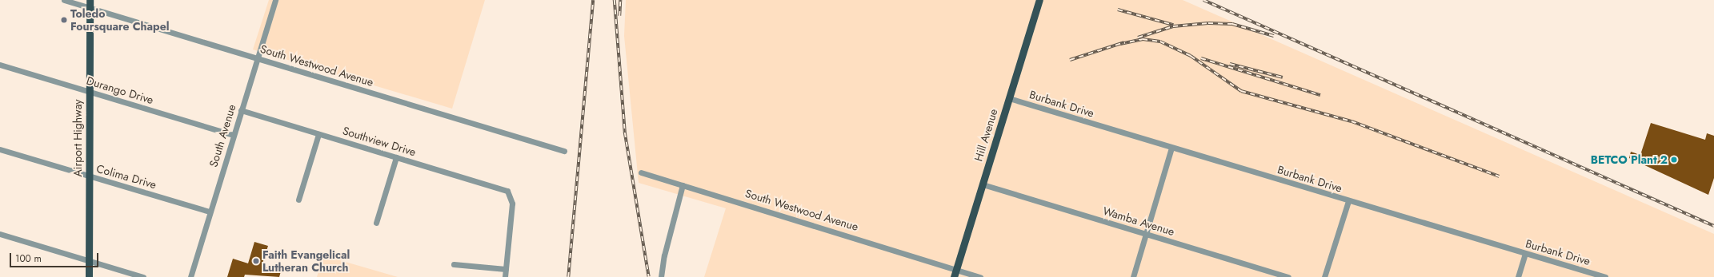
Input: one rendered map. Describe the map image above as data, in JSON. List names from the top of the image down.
{
  "streets": {
    "main road": ["Hill Avenue", "Airport Highway"],
    "street": [
      "South Westwood Avenue",
      "Durango Drive",
      "Burbank Drive",
      "South Avenue",
      "Southview Drive",
      "Colima Drive",
      "Wamba Avenue"
    ]
  },
  "crossings": [
    ["South Westwood Avenue", "Hill Avenue"],
    ["South Westwood Avenue", "South Avenue"],
    ["South Westwood Avenue", "Airport Highway"],
    ["Durango Drive", "South Avenue"],
    ["Durango Drive", "Airport Highway"],
    ["Burbank Drive", "Hill Avenue"],
    ["Hill Avenue", "Wamba Avenue"],
    ["South Avenue", "Southview Drive"],
    ["South Avenue", "Colima Drive"],
    ["Airport Highway", "Colima Drive"]
  ],
  "places": ["Toledo Foursquare Chapel", "BETCO Plant 2", "Faith Evangelical Lutheran Church"],
  "scale_bar": "100 m"
}
